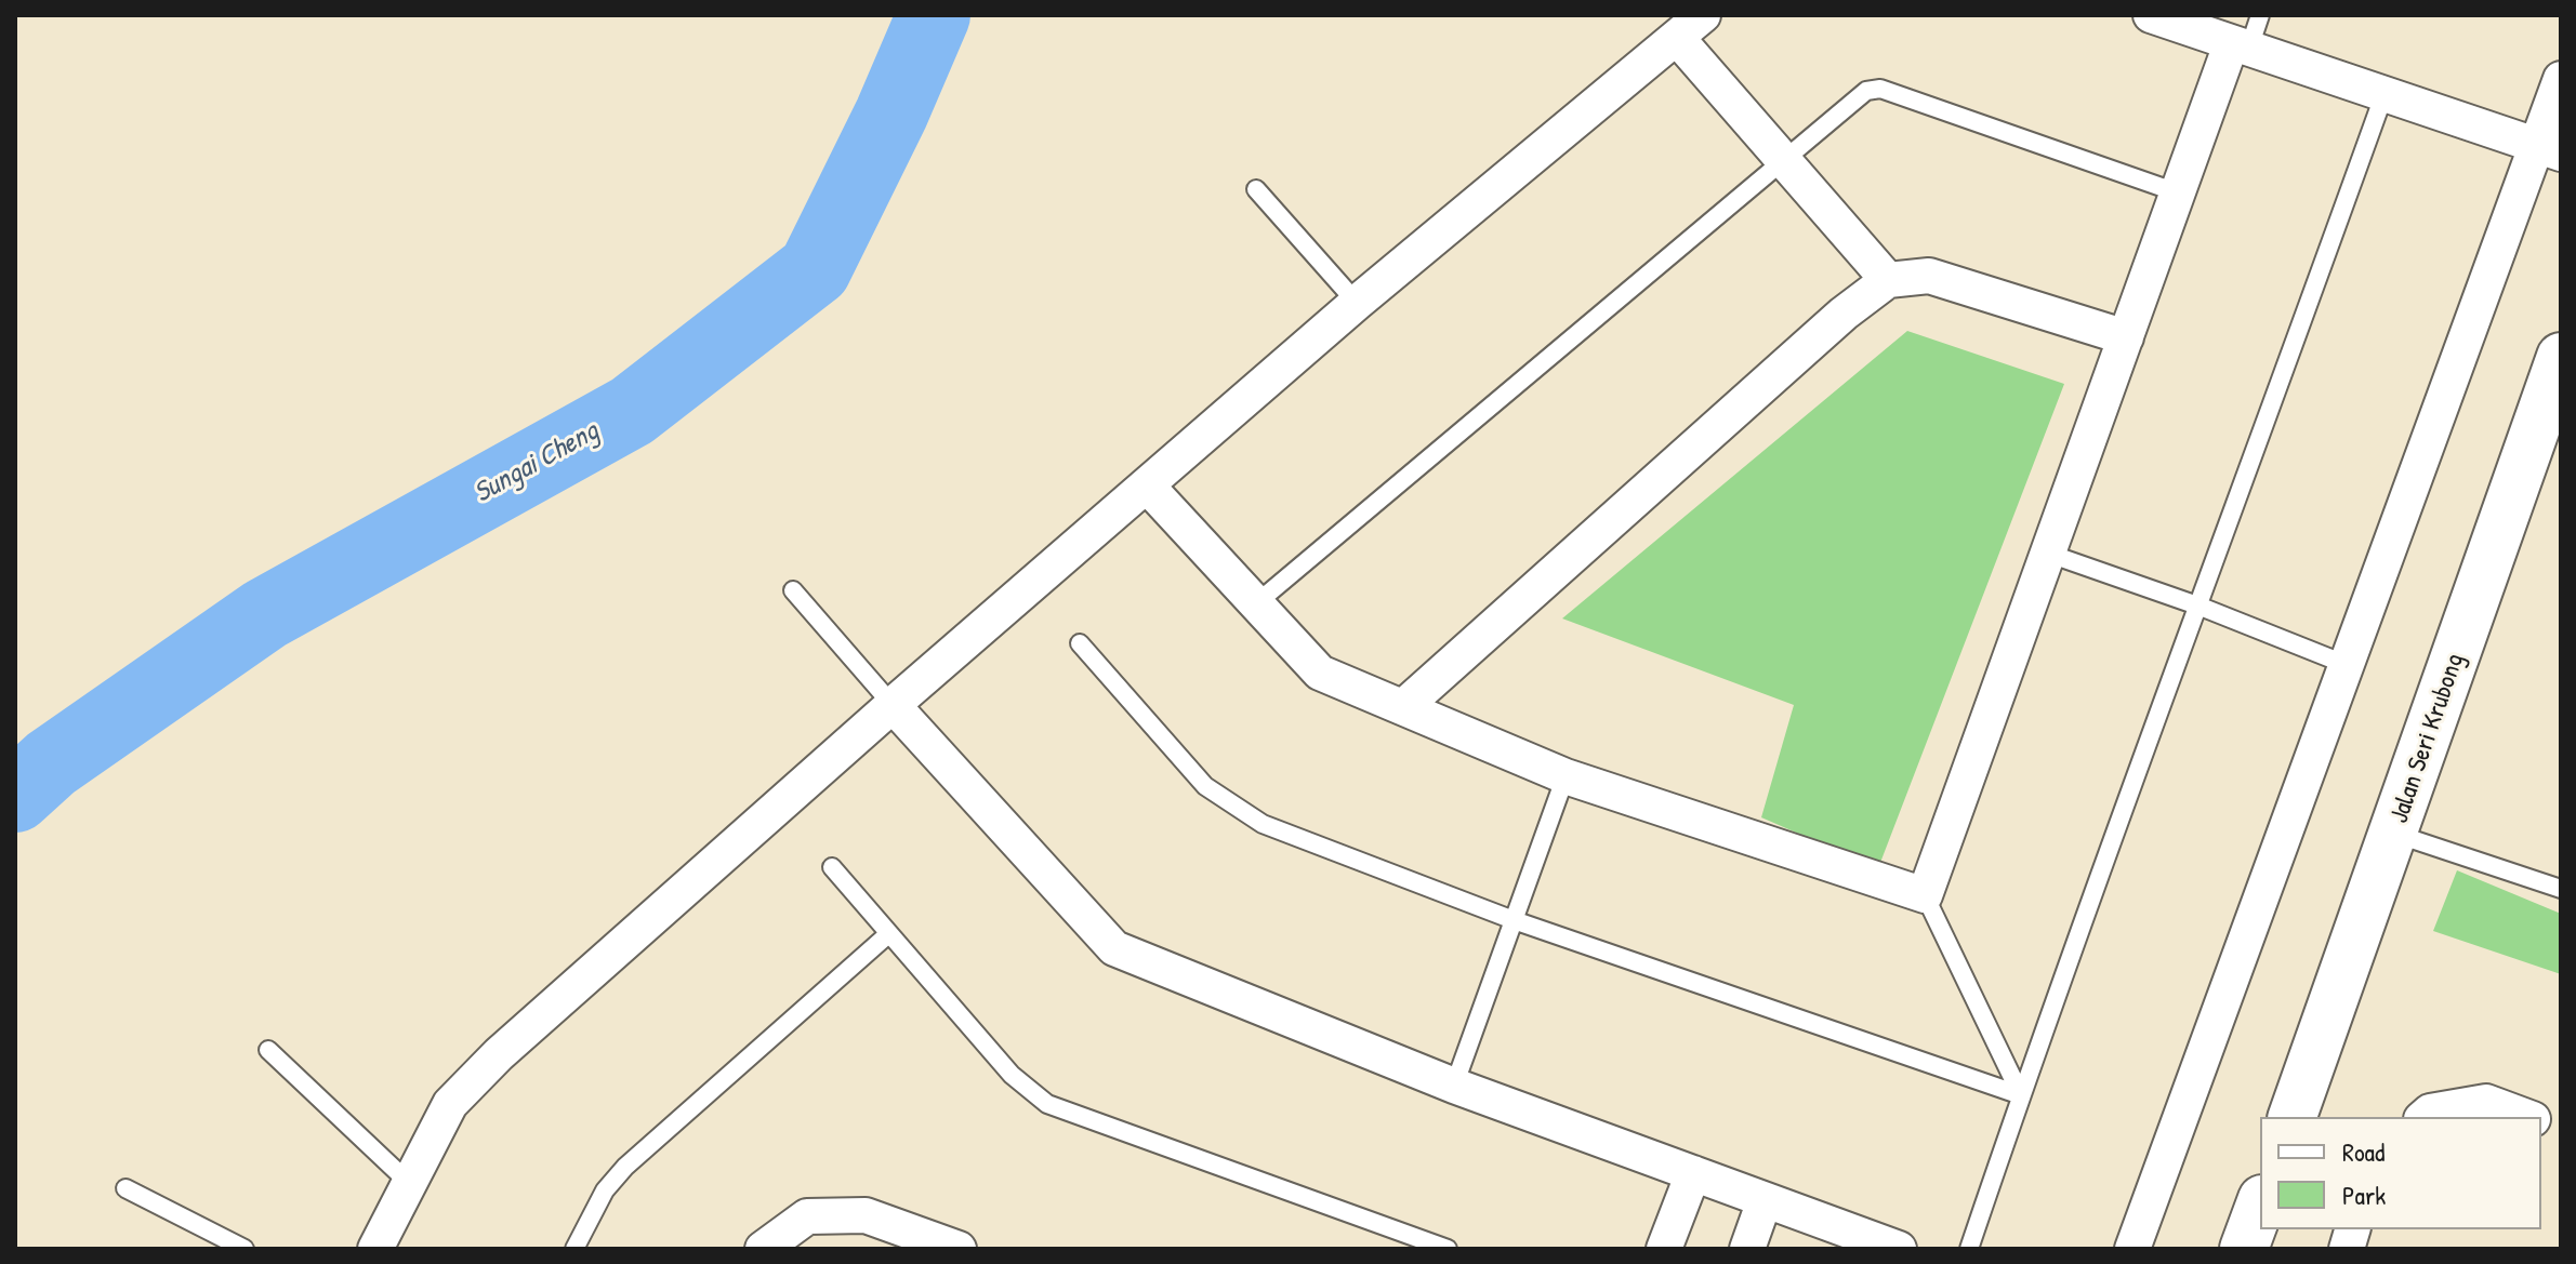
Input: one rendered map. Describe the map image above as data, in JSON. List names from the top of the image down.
{
  "streets": {
    "street": ["Jalan Seri Krubong"]
  },
  "water": ["Sungai Cheng"],
  "legend": ["Road", "Park"]
}
